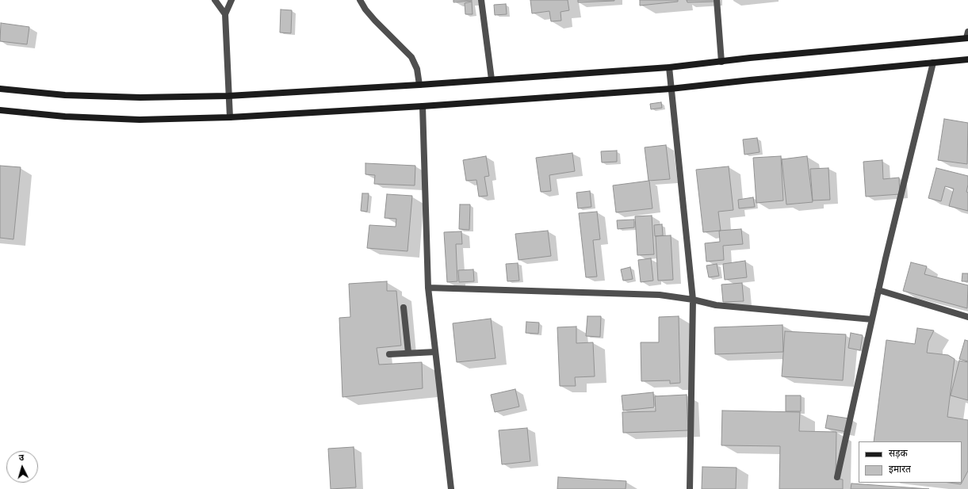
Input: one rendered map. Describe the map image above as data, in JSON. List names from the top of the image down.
{
  "legend": ["सड़क", "इमारत"],
  "north": "top"
}
